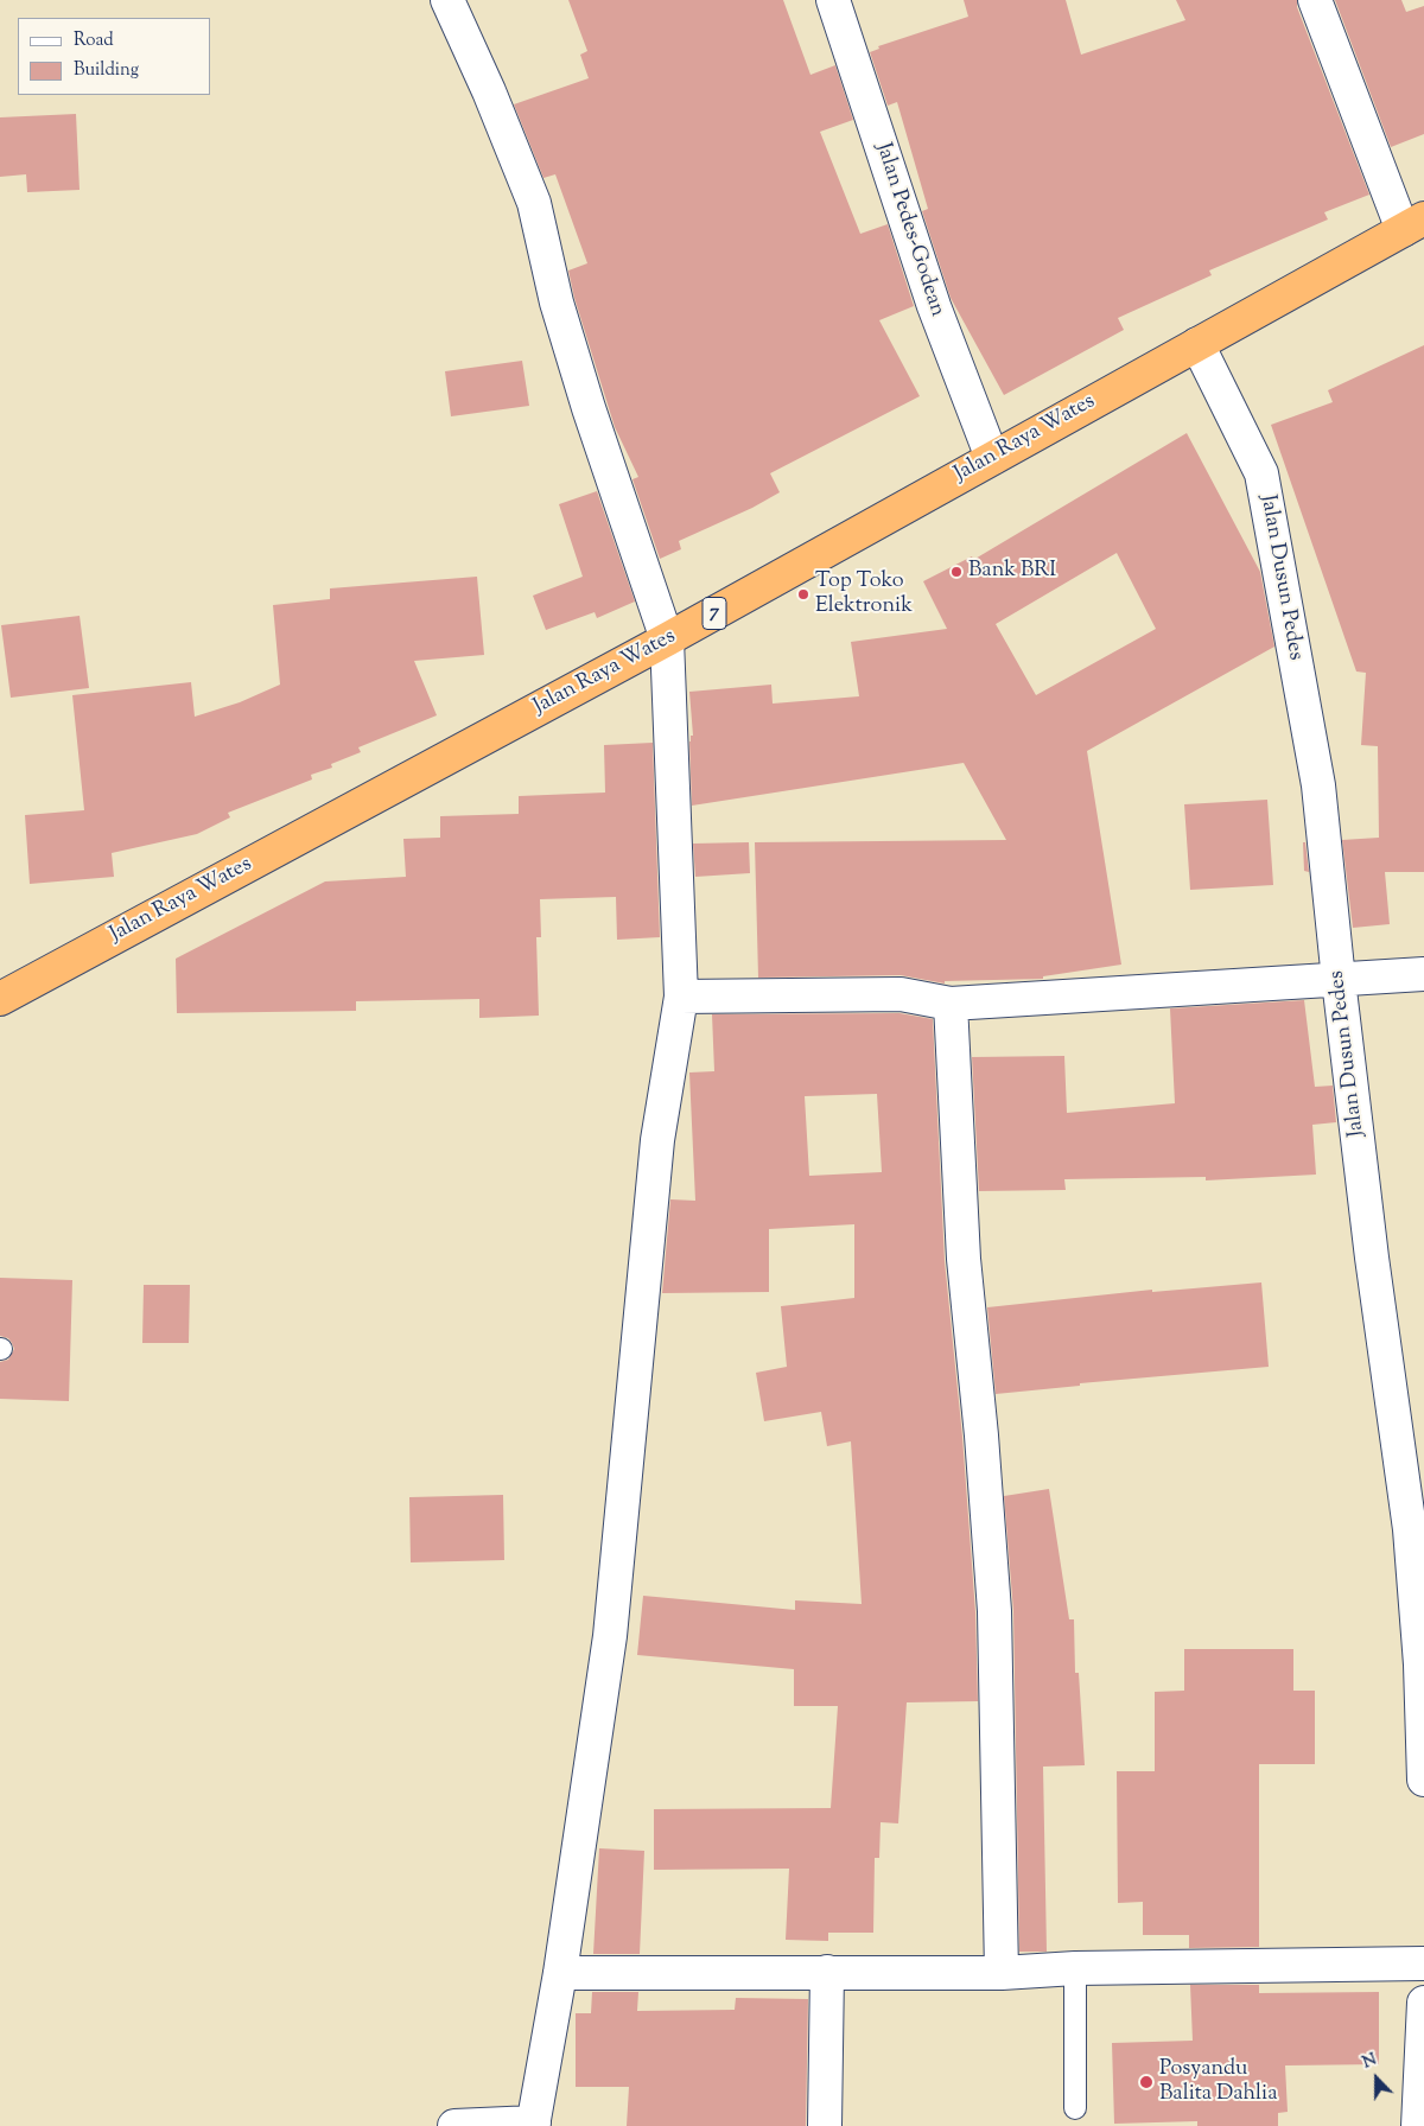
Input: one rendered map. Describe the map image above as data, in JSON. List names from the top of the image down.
{
  "streets": {
    "highway": ["Jalan Raya Wates", "7"],
    "street": ["Jalan Pedes-Godean", "Jalan Dusun Pedes"]
  },
  "crossings": [
    ["Jalan Pedes-Godean", "Jalan Raya Wates"],
    ["Jalan Raya Wates", "Jalan Dusun Pedes"]
  ],
  "places": ["Bank BRI", "Top Toko Elektronik", "Posyandu Balita Dahlia"],
  "legend": ["Road", "Building"],
  "north": "top"
}
